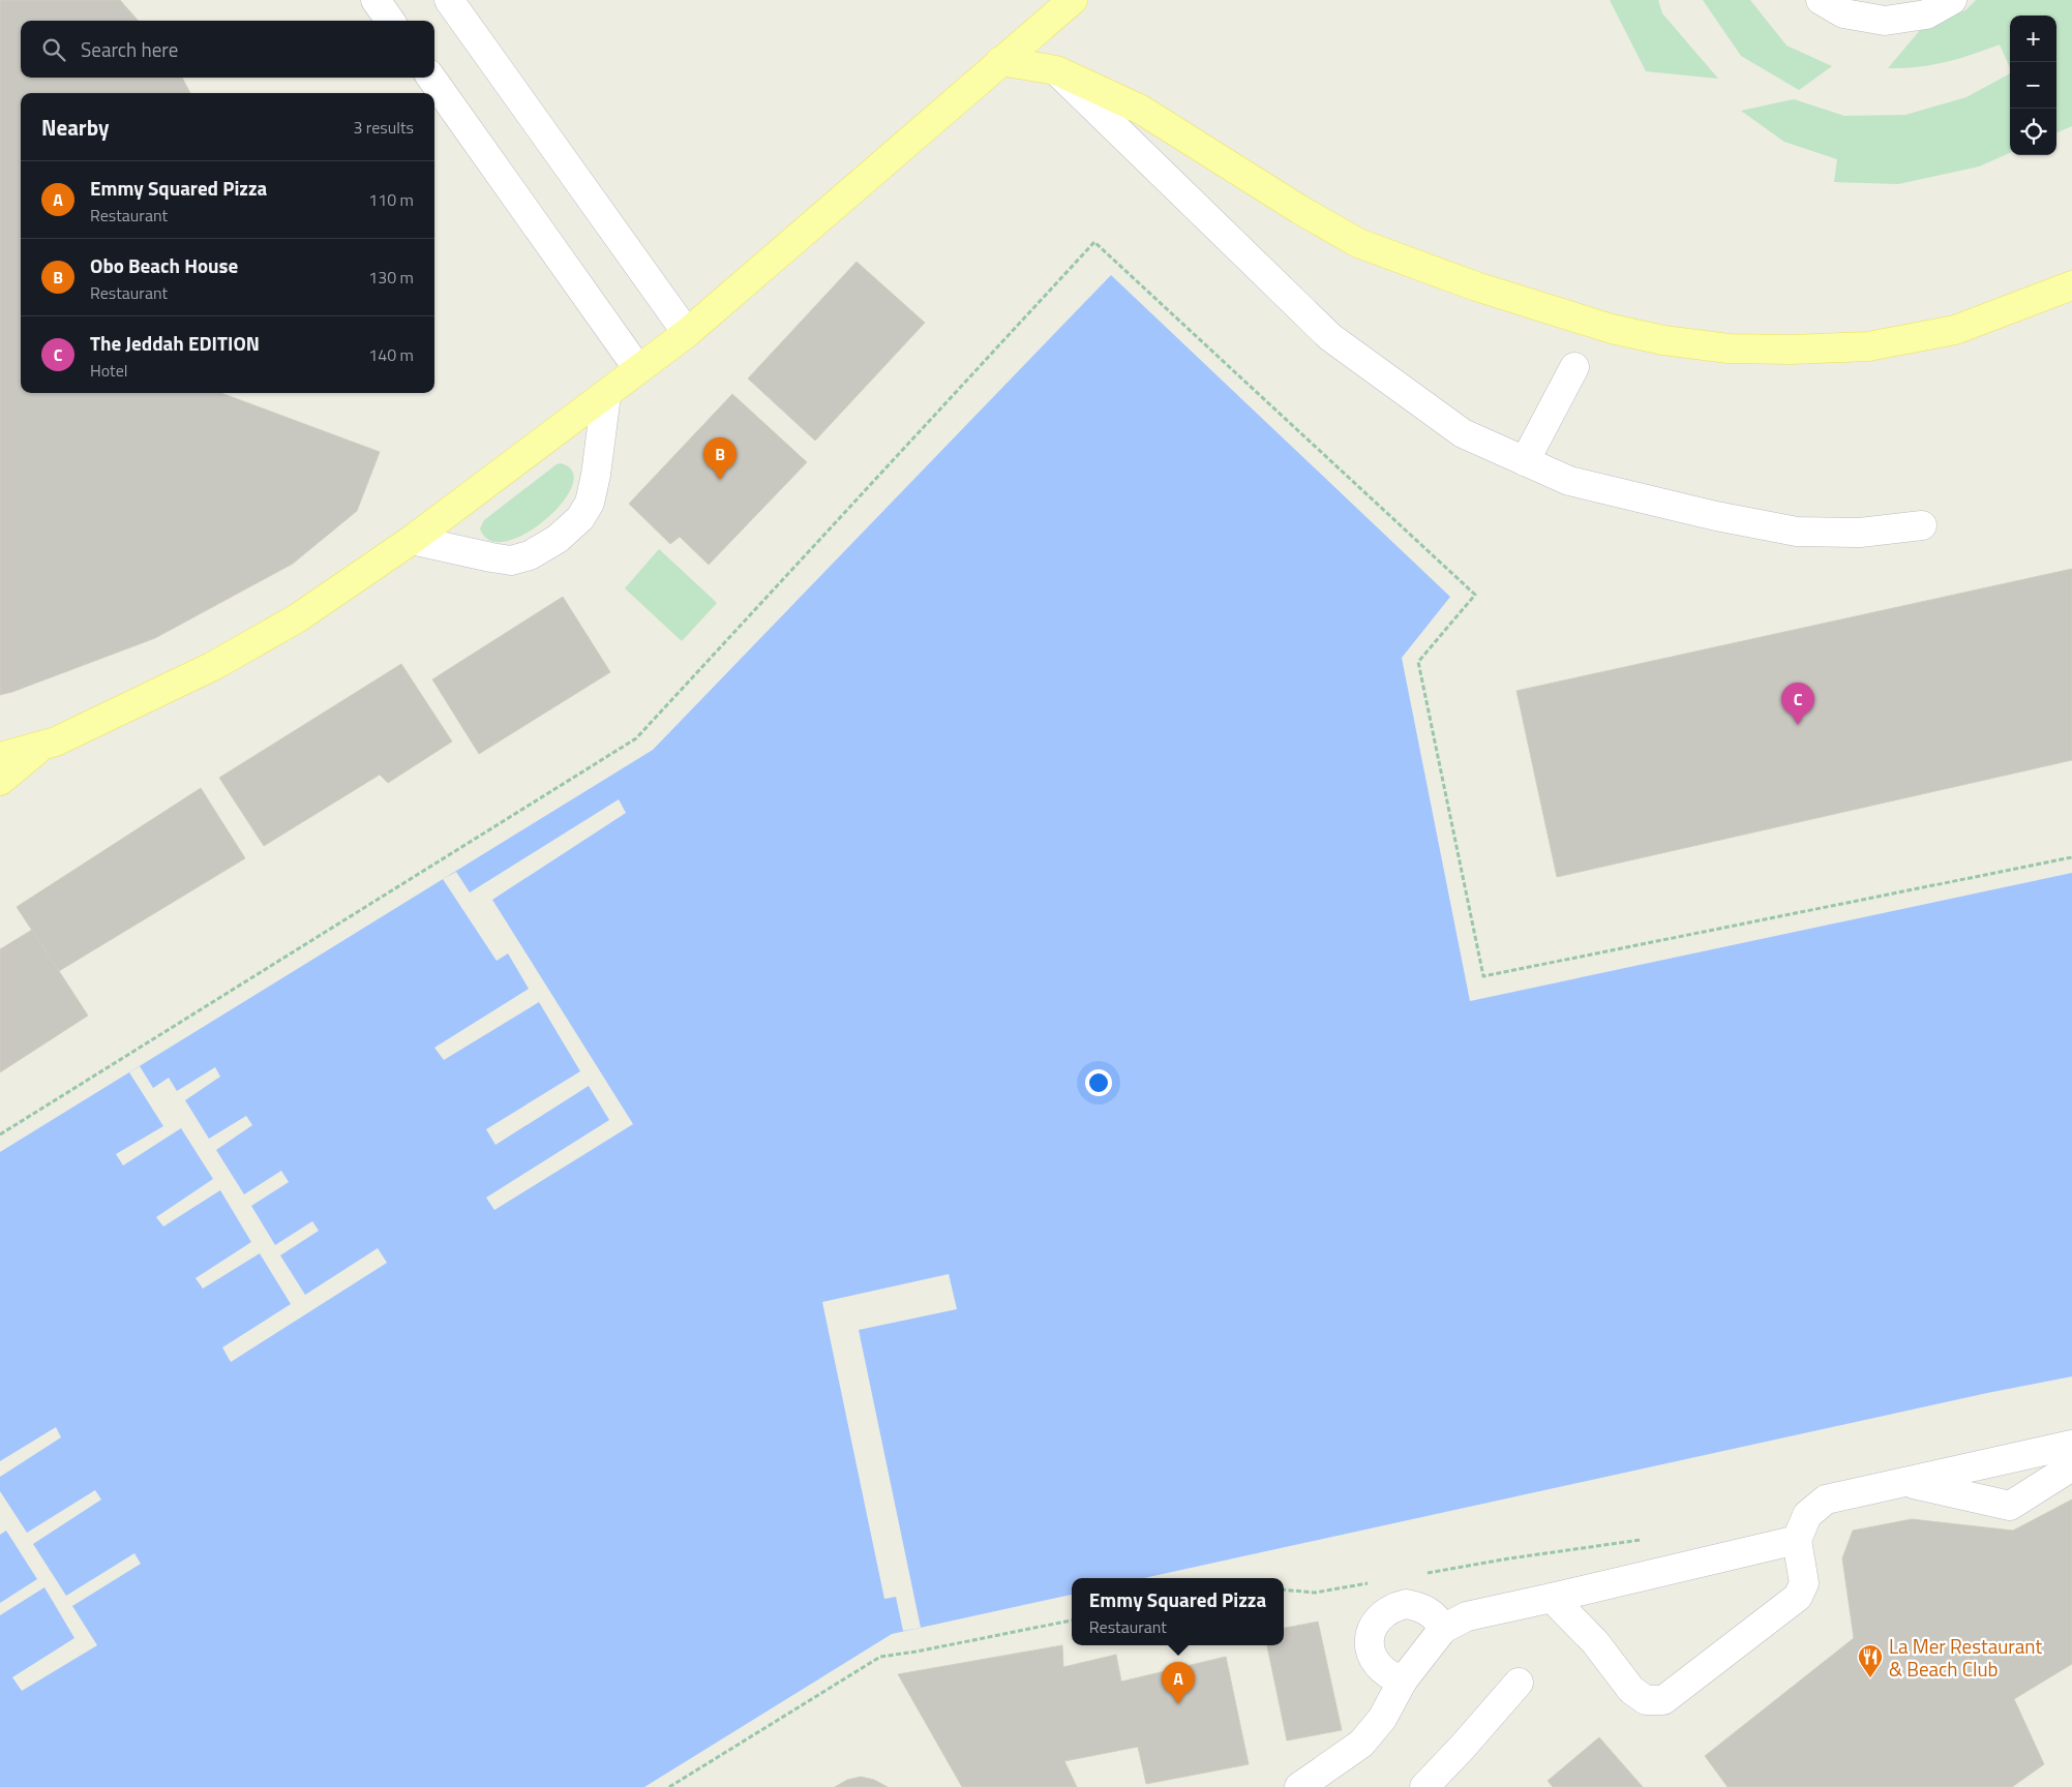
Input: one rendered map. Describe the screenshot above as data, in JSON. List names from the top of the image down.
{
  "places": {
    "restaurant": ["La Mer Restaurant & Beach Club"]
  },
  "page": {
    "map_buttons": ["+", "−"],
    "search": "Search here",
    "heading": ["Nearby", "3 results"],
    "list": [
      {
        "mark": "A",
        "name": "Emmy Squared Pizza",
        "note": "Restaurant",
        "value": "110 m"
      },
      {
        "mark": "B",
        "name": "Obo Beach House",
        "note": "Restaurant",
        "value": "130 m"
      },
      {
        "mark": "C",
        "name": "The Jeddah EDITION",
        "note": "Hotel",
        "value": "140 m"
      }
    ],
    "pins": ["B", "C", "A"],
    "popup": ["Emmy Squared Pizza", "Restaurant"]
  }
}
